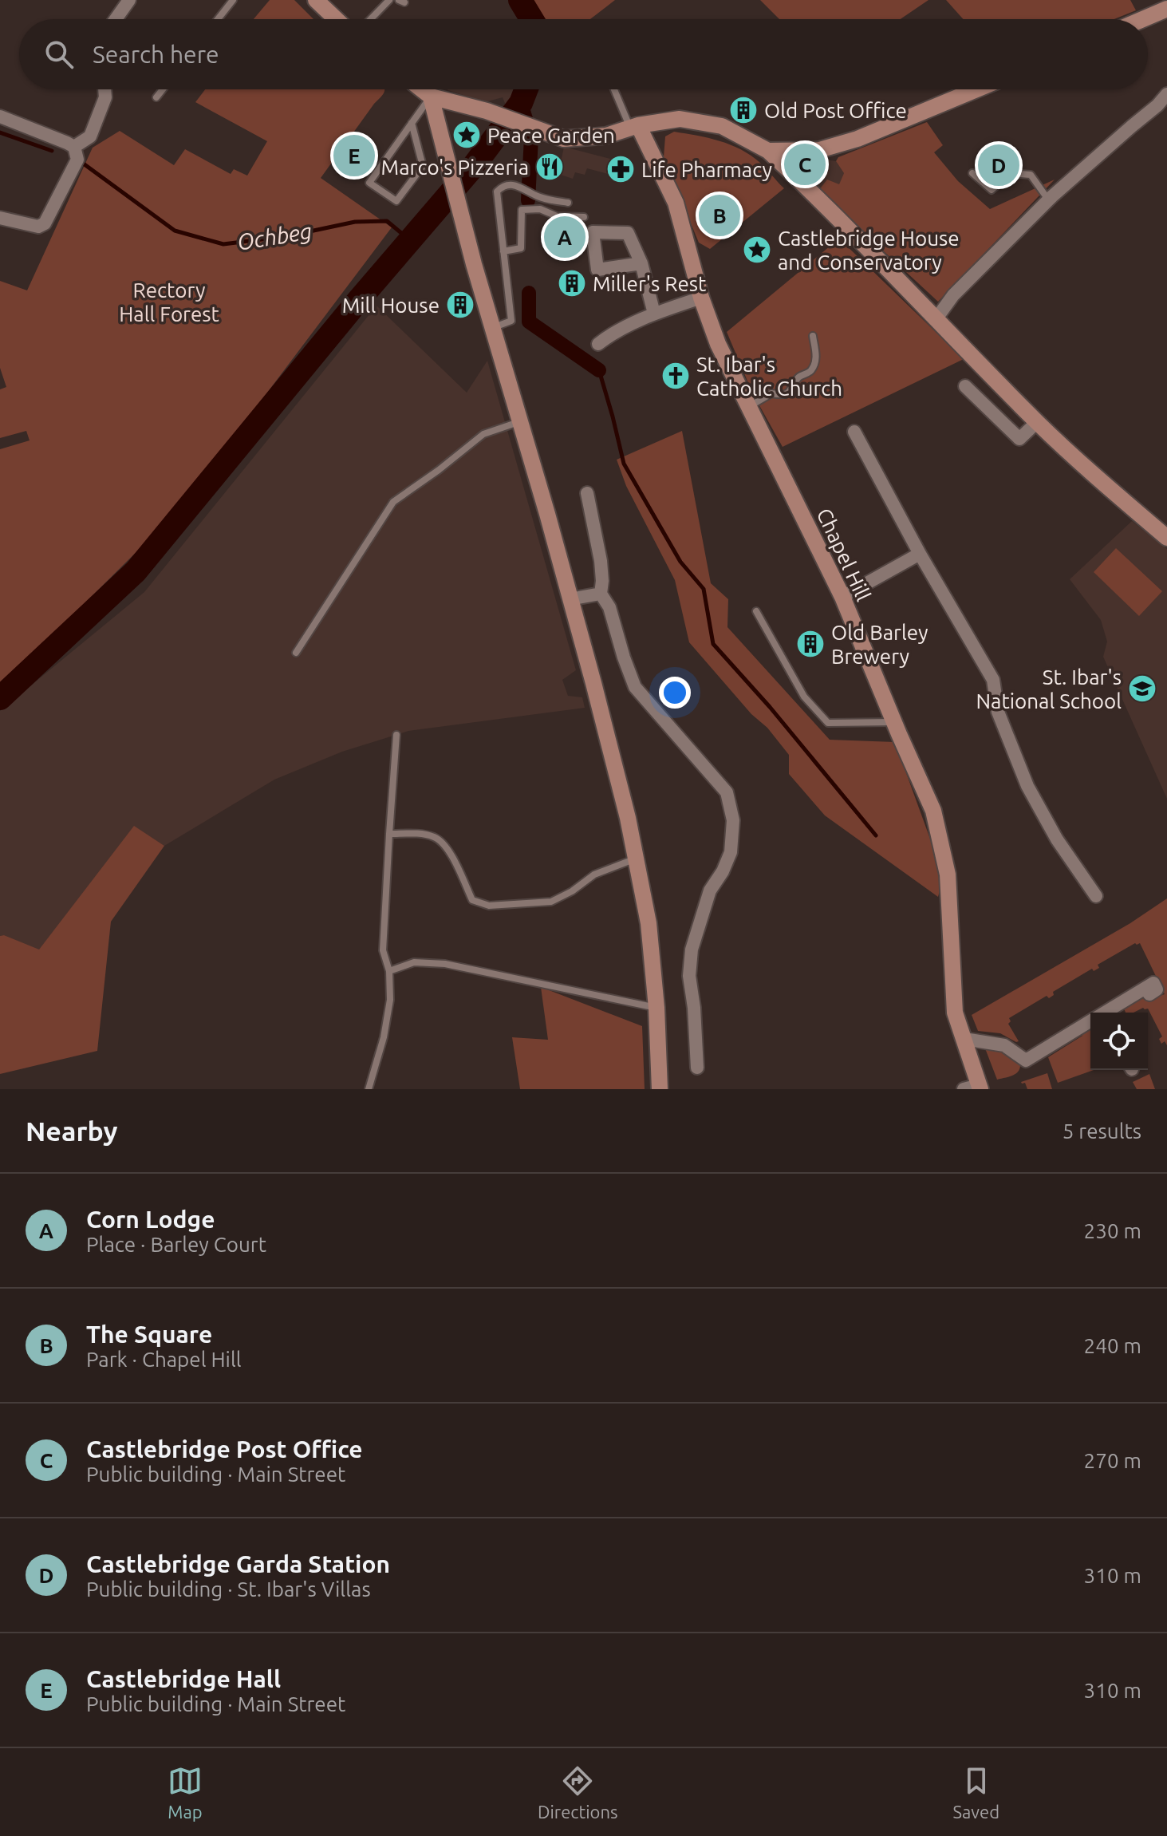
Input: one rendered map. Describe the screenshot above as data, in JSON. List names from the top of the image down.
{
  "streets": {
    "street": ["Chapel Hill"]
  },
  "water": ["Ochbeg"],
  "parks": ["Rectory Hall Forest"],
  "places": {
    "building": [
      "Old Post Office",
      "Miller's Rest",
      "Mill House",
      "Old Barley Brewery"
    ],
    "place": ["Peace Garden", "Castlebridge House and Conservatory"],
    "restaurant": ["Marco's Pizzeria"],
    "pharmacy": ["Life Pharmacy"],
    "church": ["St. Ibar's Catholic Church"],
    "school or university": ["St. Ibar's National School"]
  },
  "page": {
    "search": "Search here",
    "pins": [
      "E",
      "C",
      "D",
      "B",
      "A"
    ],
    "heading": ["Nearby", "5 results"],
    "list": [
      {
        "mark": "A",
        "name": "Corn Lodge",
        "note": "Place · Barley Court",
        "value": "230 m"
      },
      {
        "mark": "B",
        "name": "The Square",
        "note": "Park · Chapel Hill",
        "value": "240 m"
      },
      {
        "mark": "C",
        "name": "Castlebridge Post Office",
        "note": "Public building · Main Street",
        "value": "270 m"
      },
      {
        "mark": "D",
        "name": "Castlebridge Garda Station",
        "note": "Public building · St. Ibar's Villas",
        "value": "310 m"
      },
      {
        "mark": "E",
        "name": "Castlebridge Hall",
        "note": "Public building · Main Street",
        "value": "310 m"
      }
    ],
    "nav": ["Map", "Directions", "Saved"]
  }
}
